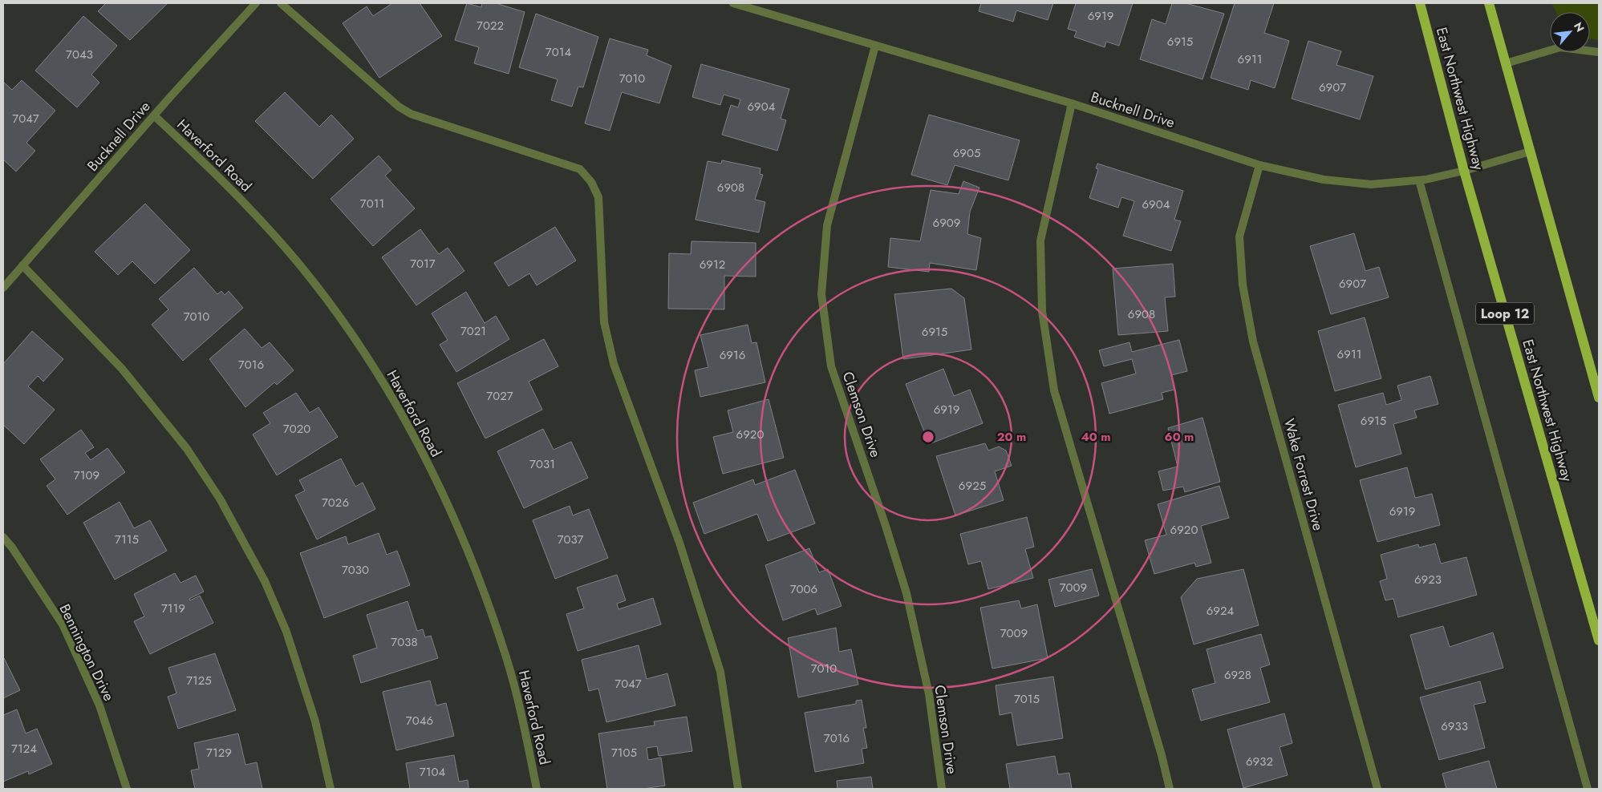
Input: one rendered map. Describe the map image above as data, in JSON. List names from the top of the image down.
{
  "streets": {
    "main road": ["East Northwest Highway", "Loop 12"],
    "street": [
      "Bucknell Drive",
      "Haverford Road",
      "Clemson Drive",
      "Wake Forrest Drive",
      "Bennington Drive"
    ]
  },
  "crossings": [
    ["East Northwest Highway", "Bucknell Drive"],
    ["Bucknell Drive", "Haverford Road"],
    ["Bucknell Drive", "Clemson Drive"],
    ["Bucknell Drive", "Wake Forrest Drive"]
  ],
  "house_numbers": [
    "6919",
    "7022",
    "6915",
    "7014",
    "7043",
    "6911",
    "7010",
    "6907",
    "6904",
    "7047",
    "6905",
    "6908",
    "7011",
    "6904",
    "6909",
    "7017",
    "6912",
    "6907",
    "6908",
    "7010",
    "7021",
    "6915",
    "6911",
    "6916",
    "7016",
    "7027",
    "6919",
    "6915",
    "7020",
    "6920",
    "7031",
    "7109",
    "6925",
    "7026",
    "6919",
    "6920",
    "7115",
    "7037",
    "7030",
    "6923",
    "7009",
    "7006",
    "7119",
    "6924",
    "7009",
    "7038",
    "7010",
    "6928",
    "7125",
    "7047",
    "7015",
    "7046",
    "6933",
    "7016",
    "7124",
    "7129",
    "7105",
    "6932",
    "7104"
  ],
  "north": "top right",
  "rings": ["20 m", "40 m", "60 m"]
}
